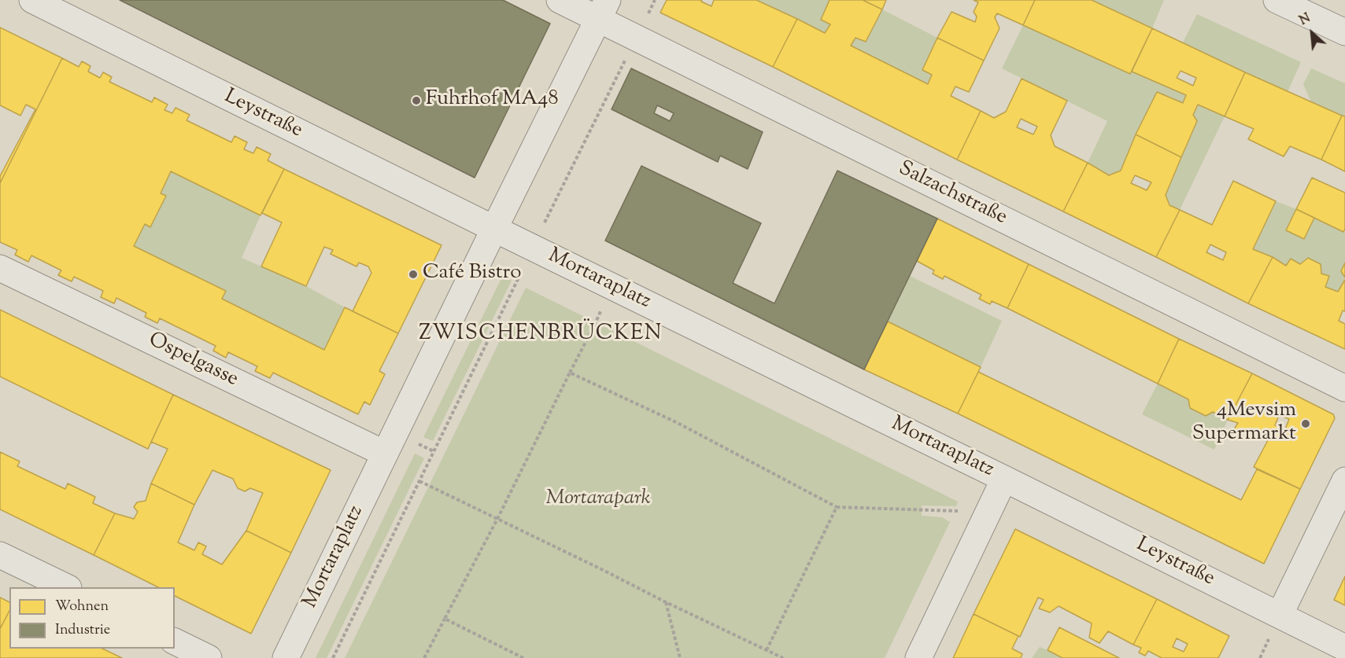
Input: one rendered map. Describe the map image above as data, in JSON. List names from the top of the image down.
{
  "streets": {
    "street": [
      "Leystraße",
      "Salzachstraße",
      "Mortaraplatz",
      "Ospelgasse"
    ]
  },
  "crossings": [
    ["Leystraße", "Mortaraplatz"],
    ["Mortaraplatz", "Ospelgasse"]
  ],
  "districts": ["ZWISCHENBRÜCKEN"],
  "parks": ["Mortarapark"],
  "places": ["Fuhrhof MA48", "Café Bistro", "4Mevsim Supermarkt"],
  "legend": ["Wohnen", "Industrie"],
  "north": "top left"
}
